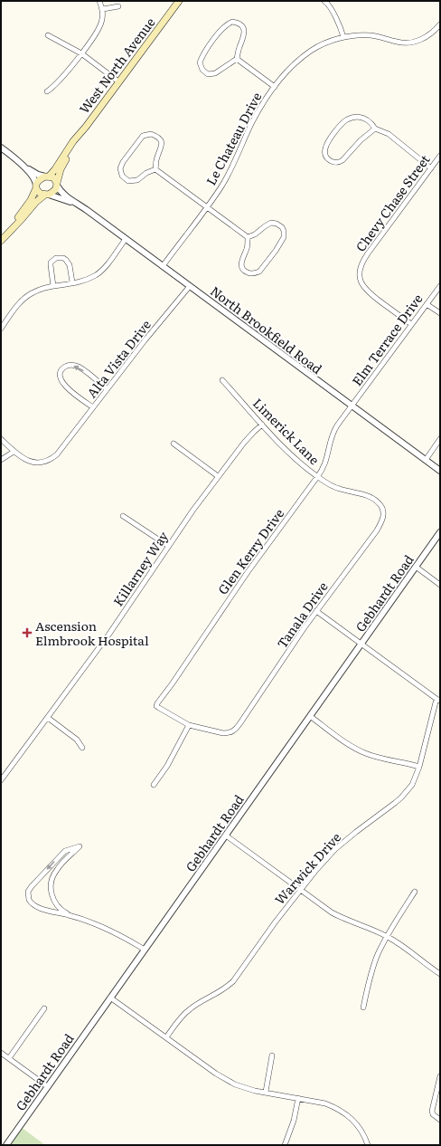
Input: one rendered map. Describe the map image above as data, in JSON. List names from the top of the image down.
{
  "streets": {
    "main road": ["West North Avenue"],
    "street": [
      "Le Chateau Drive",
      "Chevy Chase Street",
      "North Brookfield Road",
      "Elm Terrace Drive",
      "Alta Vista Drive",
      "Limerick Lane",
      "Glen Kerry Drive",
      "Killarney Way",
      "Gebhardt Road",
      "Tanala Drive",
      "Warwick Drive"
    ]
  },
  "crossings": [
    ["West North Avenue", "North Brookfield Road"],
    ["Le Chateau Drive", "North Brookfield Road"],
    ["Chevy Chase Street", "Elm Terrace Drive"],
    ["North Brookfield Road", "Elm Terrace Drive"],
    ["North Brookfield Road", "Alta Vista Drive"],
    ["North Brookfield Road", "Glen Kerry Drive"],
    ["Elm Terrace Drive", "Glen Kerry Drive"],
    ["Limerick Lane", "Glen Kerry Drive"],
    ["Limerick Lane", "Killarney Way"],
    ["Limerick Lane", "Tanala Drive"],
    ["Glen Kerry Drive", "Tanala Drive"]
  ],
  "places": {
    "health": ["Ascension Elmbrook Hospital"]
  }
}
